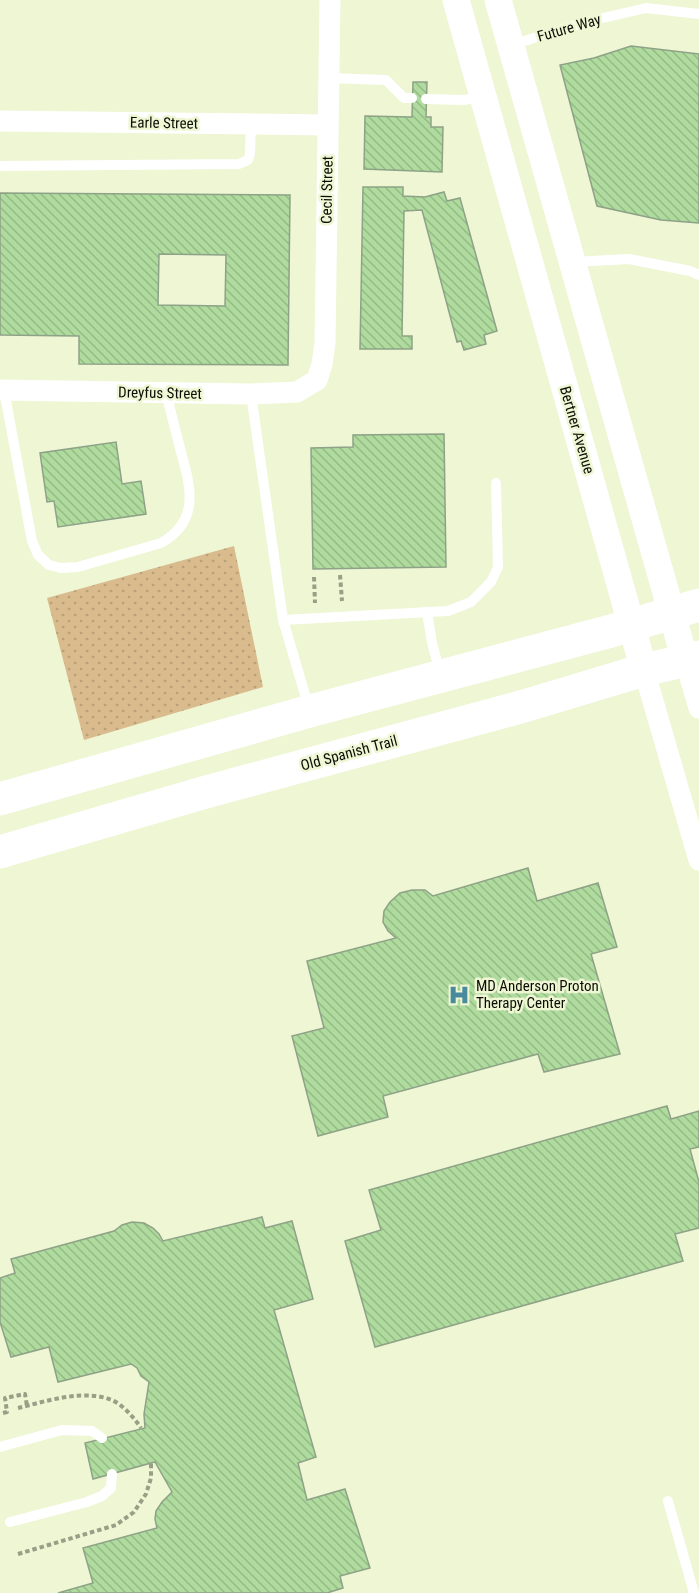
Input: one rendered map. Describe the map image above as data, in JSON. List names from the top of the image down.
{
  "streets": {
    "main road": ["Old Spanish Trail"],
    "street": [
      "Earle Street",
      "Cecil Street",
      "Dreyfus Street",
      "Bertner Avenue"
    ],
    "lane": ["Future Way"]
  },
  "crossings": [
    ["Earle Street", "Cecil Street"],
    ["Cecil Street", "Dreyfus Street"],
    ["Bertner Avenue", "Old Spanish Trail"]
  ],
  "places": {
    "hospital": ["MD Anderson Proton Therapy Center"]
  }
}
